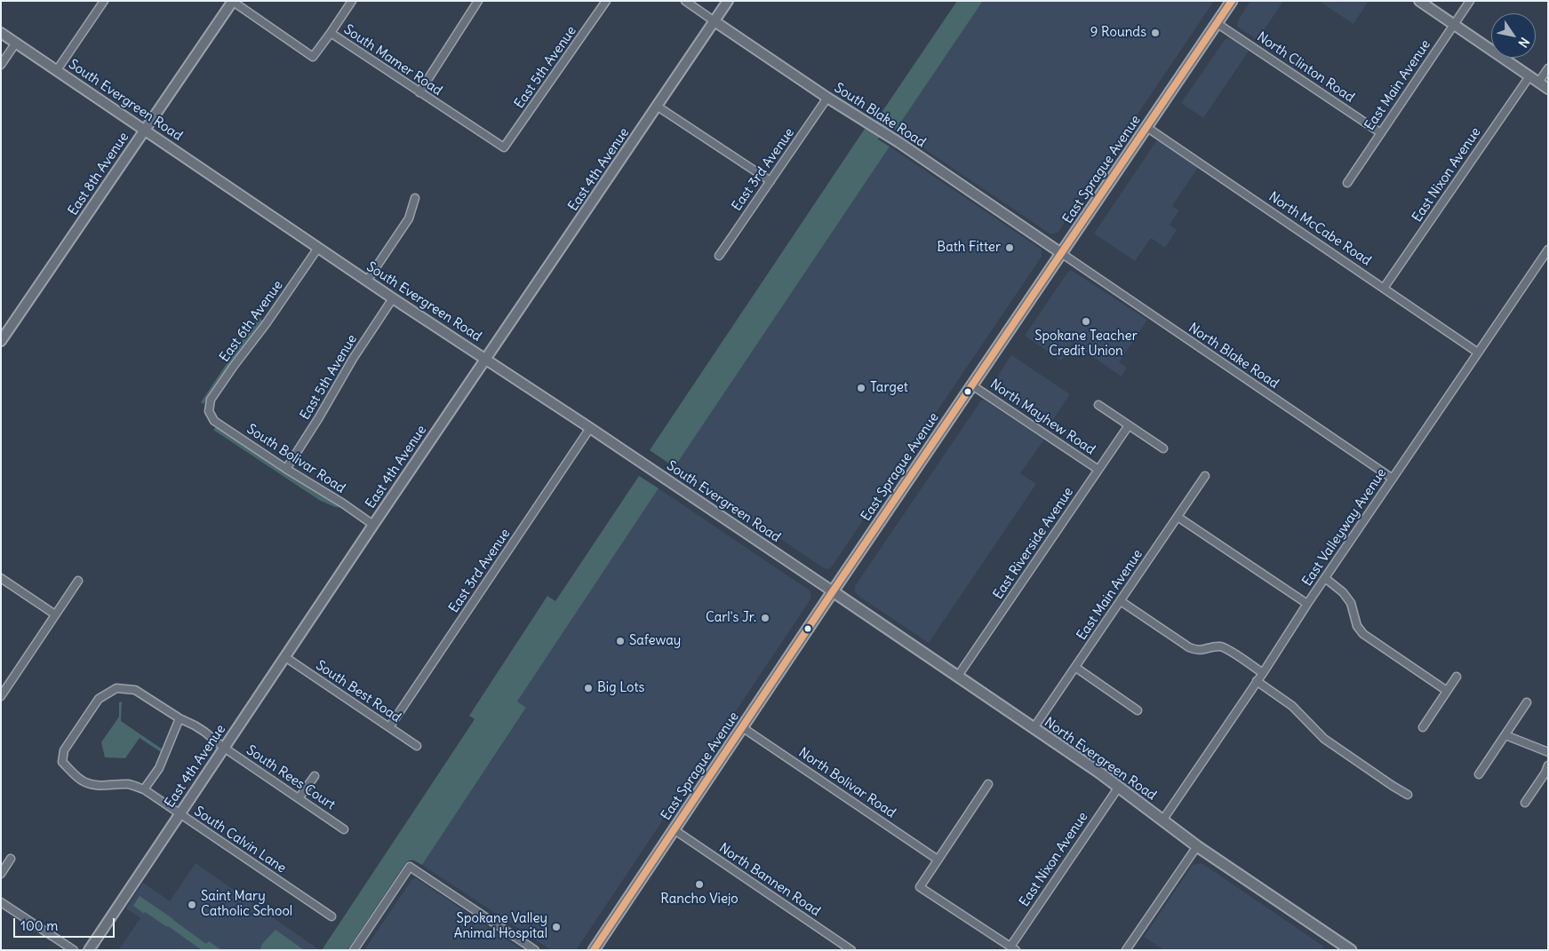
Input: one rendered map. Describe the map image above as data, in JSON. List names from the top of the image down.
{
  "streets": {
    "main road": ["East Sprague Avenue", "North Evergreen Road"],
    "street": [
      "South Mamer Road",
      "East 5th Avenue",
      "North Clinton Road",
      "East Main Avenue",
      "South Evergreen Road",
      "South Blake Road",
      "East 4th Avenue",
      "East 3rd Avenue",
      "East 8th Avenue",
      "East Nixon Avenue",
      "North McCabe Road",
      "East 6th Avenue",
      "North Blake Road",
      "North Mayhew Road",
      "South Bolivar Road",
      "East Valleyway Avenue",
      "East Riverside Avenue",
      "South Best Road",
      "South Rees Court",
      "North Bolivar Road",
      "South Calvin Lane",
      "North Bannen Road"
    ]
  },
  "crossings": [
    ["South Mamer Road", "East 5th Avenue"],
    ["South Mamer Road", "East 8th Avenue"],
    ["East 5th Avenue", "South Evergreen Road"],
    ["East 5th Avenue", "South Bolivar Road"],
    ["North Clinton Road", "East Main Avenue"],
    ["North Clinton Road", "East Sprague Avenue"],
    ["East Main Avenue", "North Evergreen Road"],
    ["South Evergreen Road", "East 4th Avenue"],
    ["South Evergreen Road", "East 3rd Avenue"],
    ["South Evergreen Road", "East Sprague Avenue"],
    ["South Evergreen Road", "East 8th Avenue"],
    ["South Evergreen Road", "East 6th Avenue"],
    ["South Evergreen Road", "North Evergreen Road"],
    ["South Blake Road", "East 4th Avenue"],
    ["South Blake Road", "East 3rd Avenue"],
    ["South Blake Road", "East Sprague Avenue"],
    ["South Blake Road", "North Blake Road"],
    ["East 4th Avenue", "South Bolivar Road"],
    ["East 4th Avenue", "South Best Road"],
    ["East 4th Avenue", "South Rees Court"],
    ["East 4th Avenue", "South Calvin Lane"],
    ["East 3rd Avenue", "South Best Road"],
    ["East Sprague Avenue", "North McCabe Road"],
    ["East Sprague Avenue", "North Blake Road"],
    ["East Sprague Avenue", "North Mayhew Road"],
    ["East Sprague Avenue", "North Evergreen Road"],
    ["East Sprague Avenue", "North Bolivar Road"],
    ["East Sprague Avenue", "North Bannen Road"],
    ["East Nixon Avenue", "North McCabe Road"],
    ["East Nixon Avenue", "North Evergreen Road"],
    ["North McCabe Road", "East Valleyway Avenue"],
    ["East 6th Avenue", "South Bolivar Road"],
    ["North Blake Road", "East Valleyway Avenue"],
    ["North Mayhew Road", "East Riverside Avenue"],
    ["East Valleyway Avenue", "North Evergreen Road"],
    ["East Riverside Avenue", "North Evergreen Road"],
    ["South Rees Court", "South Calvin Lane"]
  ],
  "places": [
    "9 Rounds",
    "Bath Fitter",
    "Spokane Teacher Credit Union",
    "Target",
    "Carl's Jr.",
    "Safeway",
    "Big Lots",
    "Rancho Viejo",
    "Saint Mary Catholic School",
    "Spokane Valley Animal Hospital"
  ],
  "scale_bar": "100 m",
  "north": "bottom right"
}
